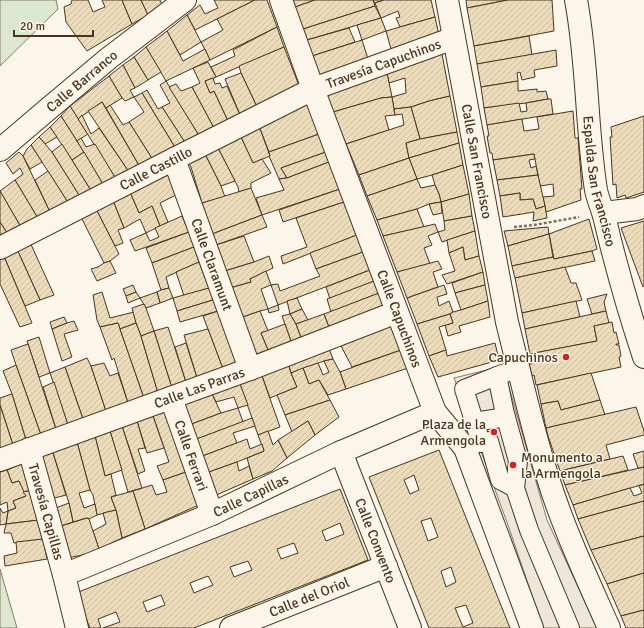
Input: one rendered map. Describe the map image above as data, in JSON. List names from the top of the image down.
{
  "streets": {
    "street": [
      "Travesía Capuchinos",
      "Calle Barranco",
      "Calle San Francisco",
      "Calle Castillo",
      "Espalda San Francisco",
      "Calle Claramunt",
      "Calle Capuchinos",
      "Calle Las Parras",
      "Calle Ferrari",
      "Calle Capillas",
      "Travesía Capillas",
      "Calle Convento",
      "Calle del Oriol"
    ]
  },
  "crossings": [
    ["Travesía Capuchinos", "Calle San Francisco"],
    ["Travesía Capuchinos", "Calle Castillo"],
    ["Travesía Capuchinos", "Calle Capuchinos"],
    ["Calle Castillo", "Calle Claramunt"],
    ["Calle Castillo", "Calle Capuchinos"],
    ["Calle Claramunt", "Calle Las Parras"],
    ["Calle Capuchinos", "Calle Las Parras"],
    ["Calle Capuchinos", "Calle Capillas"],
    ["Calle Las Parras", "Calle Ferrari"],
    ["Calle Las Parras", "Travesía Capillas"],
    ["Calle Ferrari", "Calle Capillas"],
    ["Calle Capillas", "Travesía Capillas"],
    ["Calle Capillas", "Calle Convento"],
    ["Calle Convento", "Calle del Oriol"]
  ],
  "places": ["Capuchinos", "Plaza de la Armengola", "Monumento a la Armengola"],
  "scale_bar": "20 m"
}
